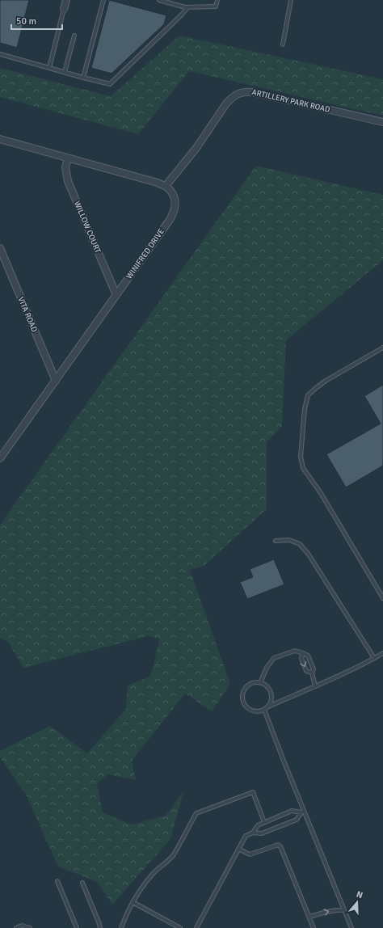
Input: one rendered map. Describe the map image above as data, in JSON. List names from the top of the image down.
{
  "streets": {
    "street": [
      "ARTILLERY PARK ROAD",
      "WILLOW COURT",
      "WINIFRED DRIVE",
      "VITA ROAD"
    ]
  },
  "crossings": [
    ["ARTILLERY PARK ROAD", "WINIFRED DRIVE"],
    ["WILLOW COURT", "WINIFRED DRIVE"],
    ["WINIFRED DRIVE", "VITA ROAD"]
  ],
  "scale_bar": "50 m",
  "north": "top"
}
